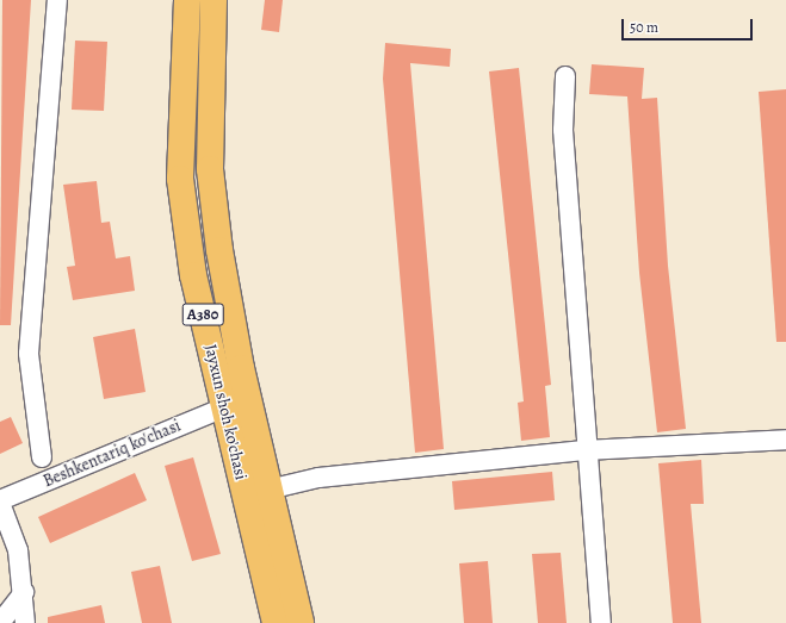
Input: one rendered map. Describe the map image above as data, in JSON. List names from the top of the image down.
{
  "streets": {
    "highway": ["A380", "Jayxun shoh ko'chasi"],
    "street": ["Beshkentariq ko'chasi"]
  },
  "crossings": [
    ["Jayxun shoh ko'chasi", "Beshkentariq ko'chasi"]
  ],
  "scale_bar": "50 m"
}
